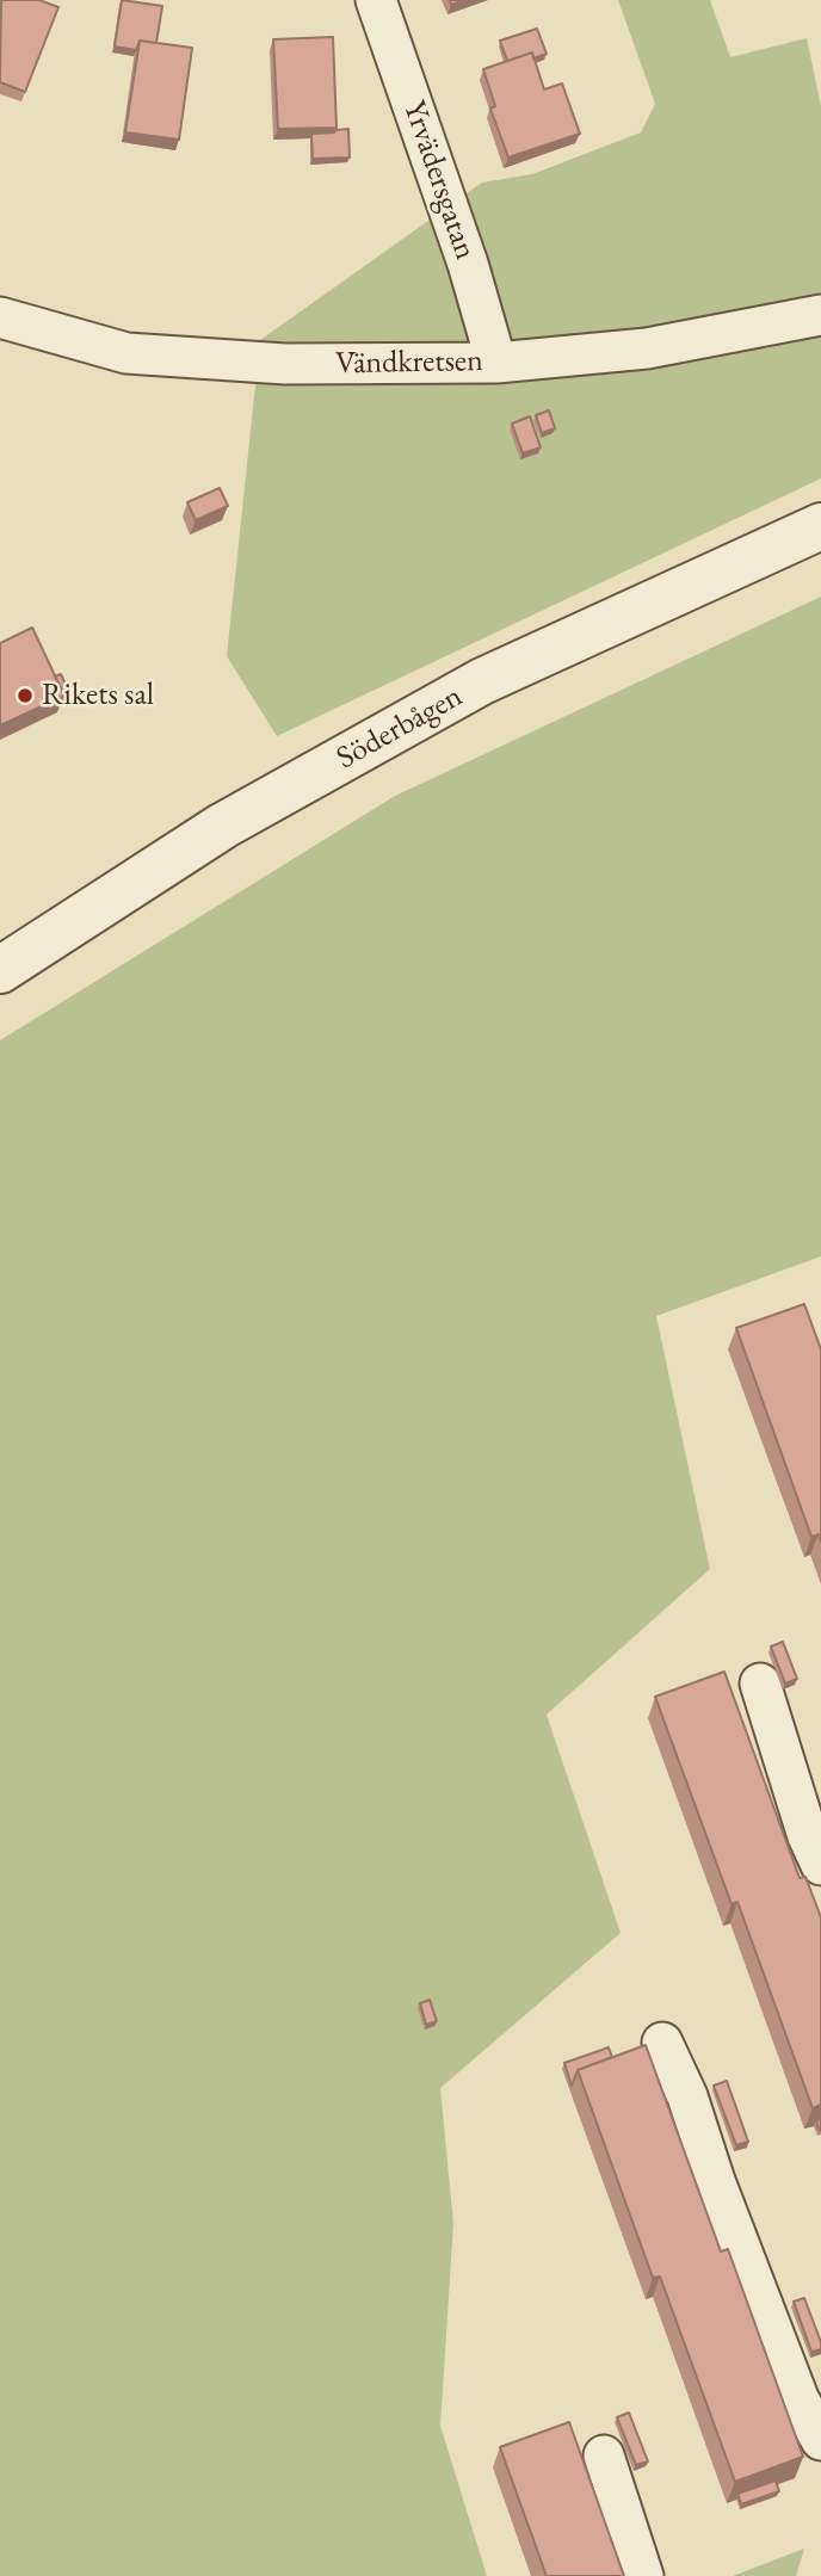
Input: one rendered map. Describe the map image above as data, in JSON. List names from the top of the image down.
{
  "streets": {
    "street": ["Yrvädersgatan", "Vändkretsen", "Söderbågen"]
  },
  "crossings": [
    ["Yrvädersgatan", "Vändkretsen"]
  ],
  "places": ["Rikets sal"]
}
